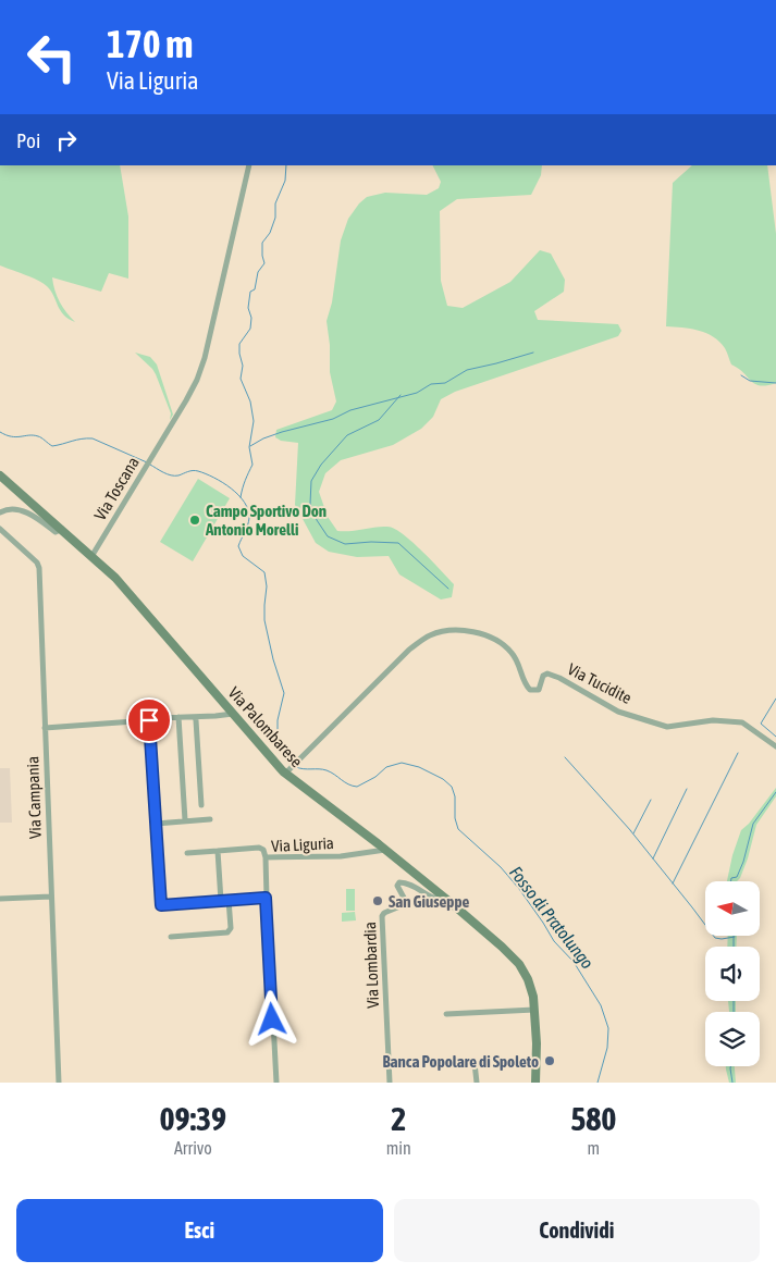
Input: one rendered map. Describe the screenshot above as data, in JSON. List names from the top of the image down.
{
  "streets": {
    "main road": ["Via Palombarese"],
    "street": [
      "Via Toscana",
      "Via Tucidite",
      "Via Campania",
      "Via Liguria",
      "Via Lombardia"
    ]
  },
  "crossings": [
    ["Via Toscana", "Via Palombarese"],
    ["Via Tucidite", "Via Palombarese"],
    ["Via Palombarese", "Via Liguria"],
    ["Via Palombarese", "Via Lombardia"]
  ],
  "water": ["Fosso di Pratolungo"],
  "places": ["Campo Sportivo Don Antonio Morelli", "San Giuseppe", "Banca Popolare di Spoleto"],
  "north": "left",
  "page": {
    "turn": ["170 m", "Via Liguria"],
    "then": "Poi",
    "eta": [
      "09:39",
      "Arrivo",
      "2",
      "min",
      "580",
      "m"
    ],
    "buttons": ["Esci", "Condividi"]
  }
}
